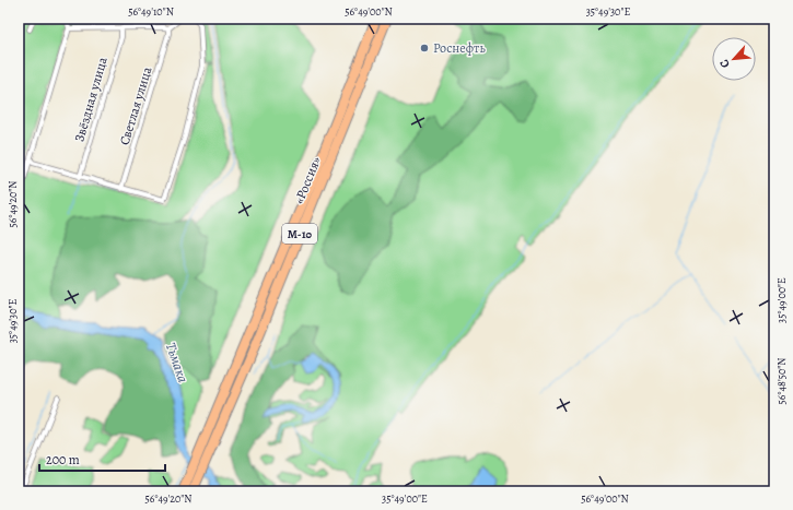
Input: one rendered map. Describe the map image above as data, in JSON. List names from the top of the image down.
{
  "streets": {
    "highway": ["«Россия»", "М-10"],
    "street": ["Звёздная улица", "Светлая улица"]
  },
  "water": ["Тьмака"],
  "places": ["Роснефть"],
  "scale_bar": "200 m",
  "north": "bottom left",
  "coordinates": [
    "56°49'10\"N",
    "56°49'00\"N",
    "35°49'30\"E",
    "56°49'20\"N",
    "35°49'00\"E",
    "56°48'50\"N"
  ]
}
